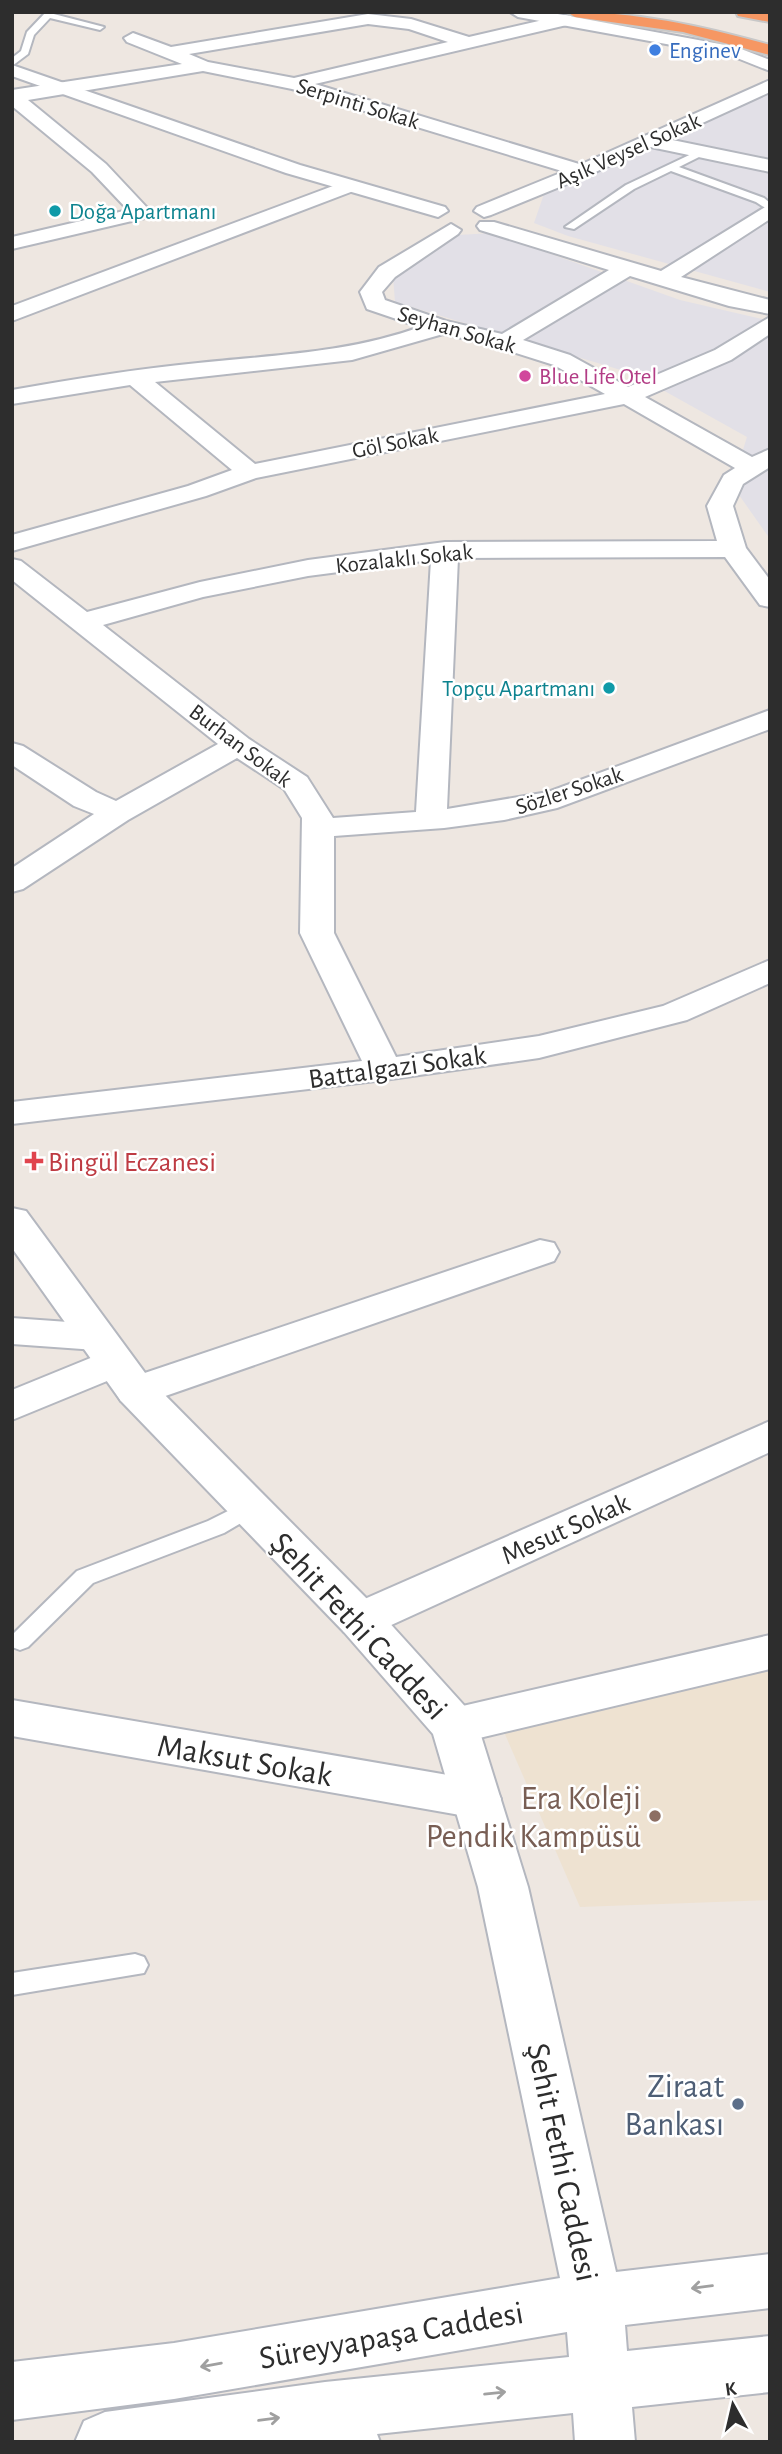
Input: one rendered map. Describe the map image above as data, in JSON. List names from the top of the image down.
{
  "streets": {
    "street": [
      "Serpinti Sokak",
      "Aşık Veysel Sokak",
      "Seyhan Sokak",
      "Göl Sokak",
      "Kozalaklı Sokak",
      "Burhan Sokak",
      "Sözler Sokak",
      "Battalgazi Sokak",
      "Mesut Sokak",
      "Şehit Fethi Caddesi",
      "Maksut Sokak",
      "Süreyyapaşa Caddesi"
    ]
  },
  "crossings": [
    ["Serpinti Sokak", "Aşık Veysel Sokak"],
    ["Aşık Veysel Sokak", "Seyhan Sokak"],
    ["Seyhan Sokak", "Göl Sokak"],
    ["Kozalaklı Sokak", "Burhan Sokak"],
    ["Burhan Sokak", "Sözler Sokak"],
    ["Burhan Sokak", "Battalgazi Sokak"],
    ["Mesut Sokak", "Şehit Fethi Caddesi"],
    ["Şehit Fethi Caddesi", "Maksut Sokak"],
    ["Şehit Fethi Caddesi", "Süreyyapaşa Caddesi"]
  ],
  "places": {
    "other": [
      "Enginev",
      "Doğa Apartmanı",
      "Blue Life Otel",
      "Topçu Apartmanı",
      "Era Koleji Pendik Kampüsü",
      "Ziraat Bankası"
    ],
    "health": ["Bingül Eczanesi"]
  },
  "north": "top"
}
